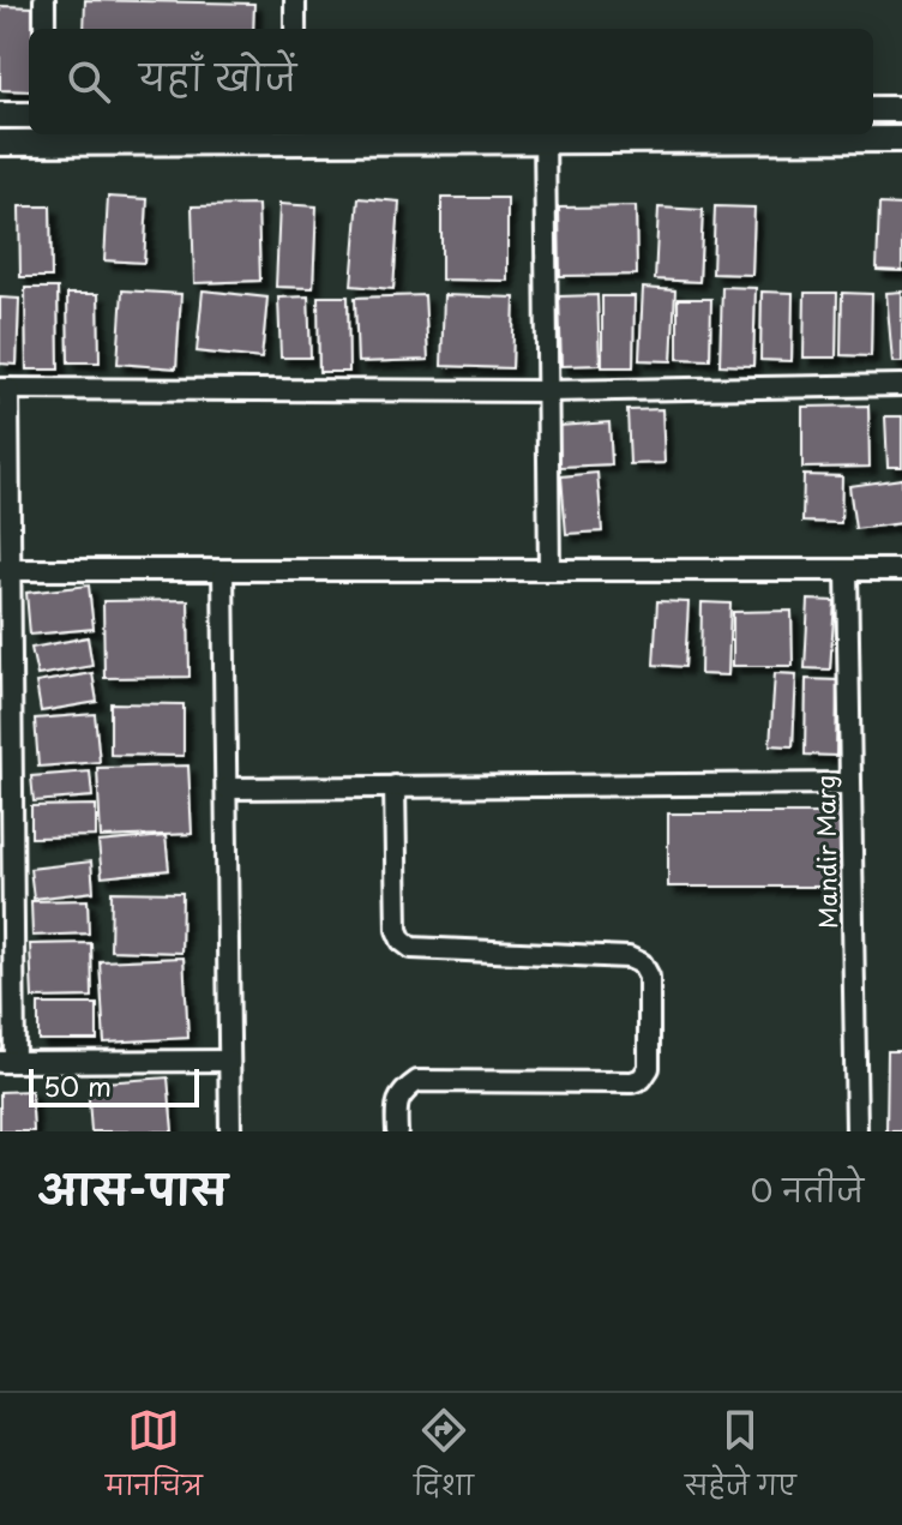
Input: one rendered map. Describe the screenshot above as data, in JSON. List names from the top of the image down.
{
  "streets": {
    "street": ["Mandir Marg"]
  },
  "scale_bar": "50 m",
  "page": {
    "search": "यहाँ खोजें",
    "scale": "50 m",
    "heading": ["आस-पास", "0 नतीजे"],
    "nav": ["मानचित्र", "दिशा", "सहेजे गए"]
  }
}
